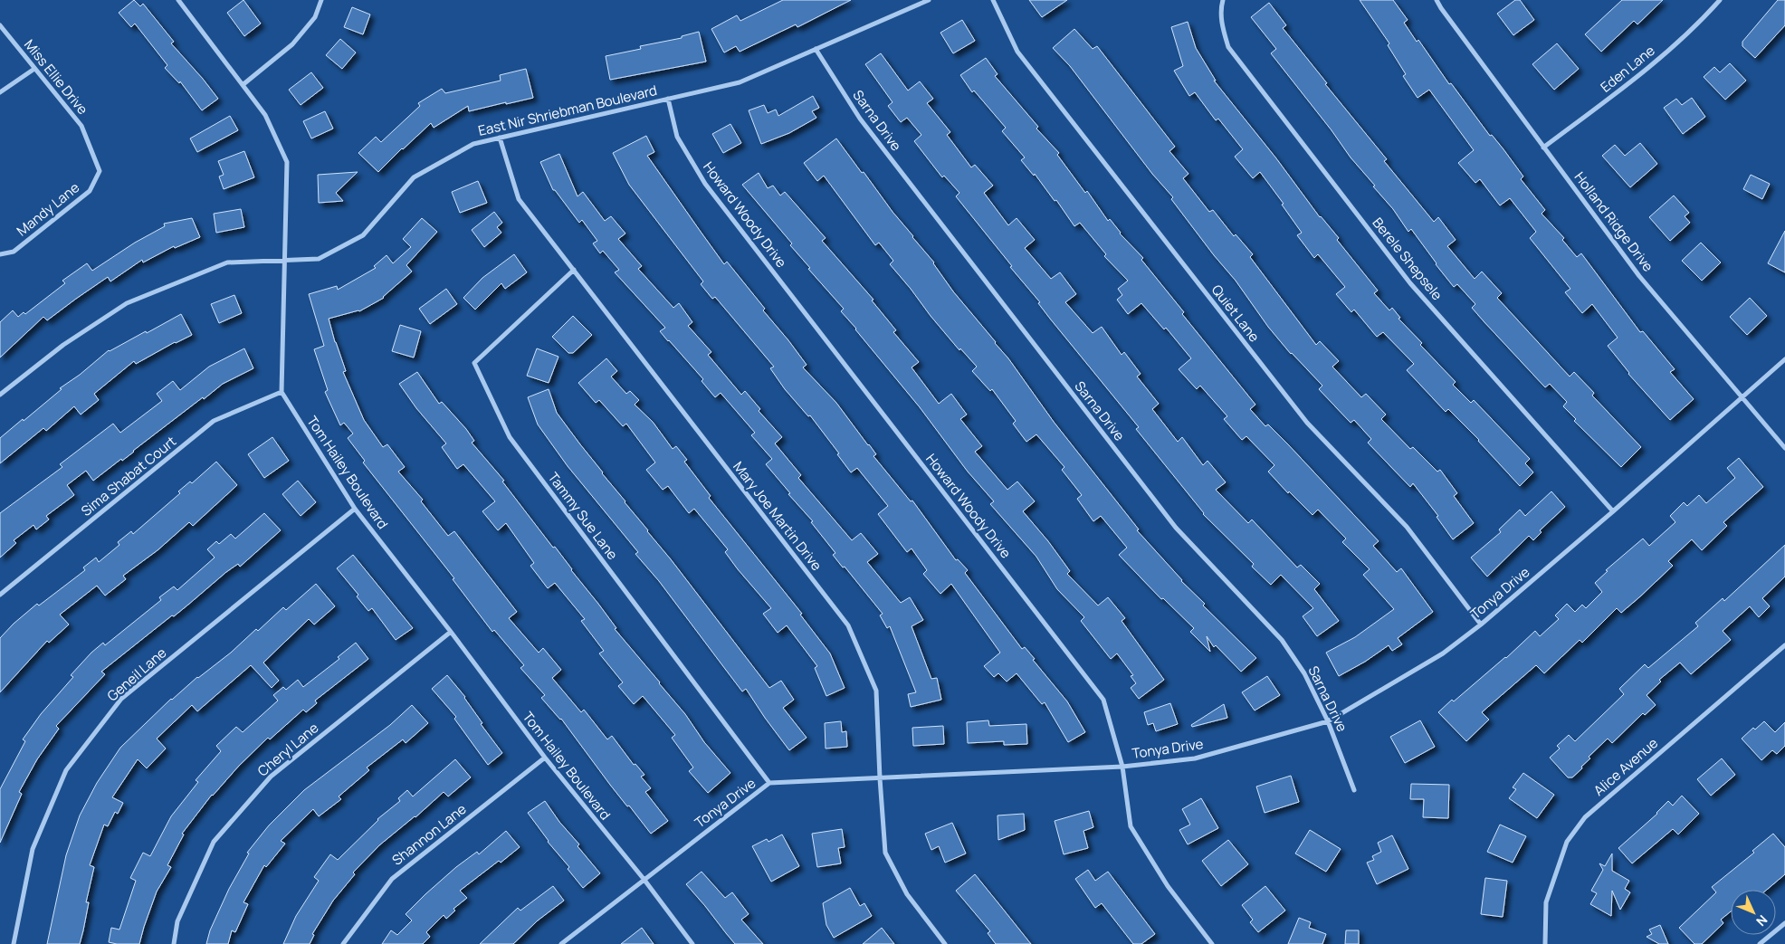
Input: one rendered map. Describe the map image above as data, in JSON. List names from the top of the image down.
{
  "streets": {
    "street": [
      "Eden Lane",
      "Miss Ellie Drive",
      "East Nir Shriebman Boulevard",
      "Sarna Drive",
      "Mandy Lane",
      "Howard Woody Drive",
      "Holland Ridge Drive",
      "Berele Shepsele",
      "Quiet Lane",
      "Tom Hailey Boulevard",
      "Sima Shabat Court",
      "Tammy Sue Lane",
      "Mary Joe Martin Drive",
      "Tonya Drive",
      "Geneil Lane",
      "Cheryl Lane",
      "Alice Avenue",
      "Shannon Lane"
    ]
  },
  "crossings": [
    ["Eden Lane", "Holland Ridge Drive"],
    ["Miss Ellie Drive", "Mandy Lane"],
    ["East Nir Shriebman Boulevard", "Sarna Drive"],
    ["East Nir Shriebman Boulevard", "Howard Woody Drive"],
    ["East Nir Shriebman Boulevard", "Mary Joe Martin Drive"],
    ["Sarna Drive", "Tonya Drive"],
    ["Howard Woody Drive", "Tonya Drive"],
    ["Holland Ridge Drive", "Tonya Drive"],
    ["Berele Shepsele", "Tonya Drive"],
    ["Quiet Lane", "Tonya Drive"],
    ["Tom Hailey Boulevard", "Sima Shabat Court"],
    ["Tom Hailey Boulevard", "Tonya Drive"],
    ["Tom Hailey Boulevard", "Geneil Lane"],
    ["Tom Hailey Boulevard", "Cheryl Lane"],
    ["Tom Hailey Boulevard", "Shannon Lane"],
    ["Tammy Sue Lane", "Mary Joe Martin Drive"],
    ["Tammy Sue Lane", "Tonya Drive"],
    ["Mary Joe Martin Drive", "Tonya Drive"]
  ],
  "north": "bottom right"
}
